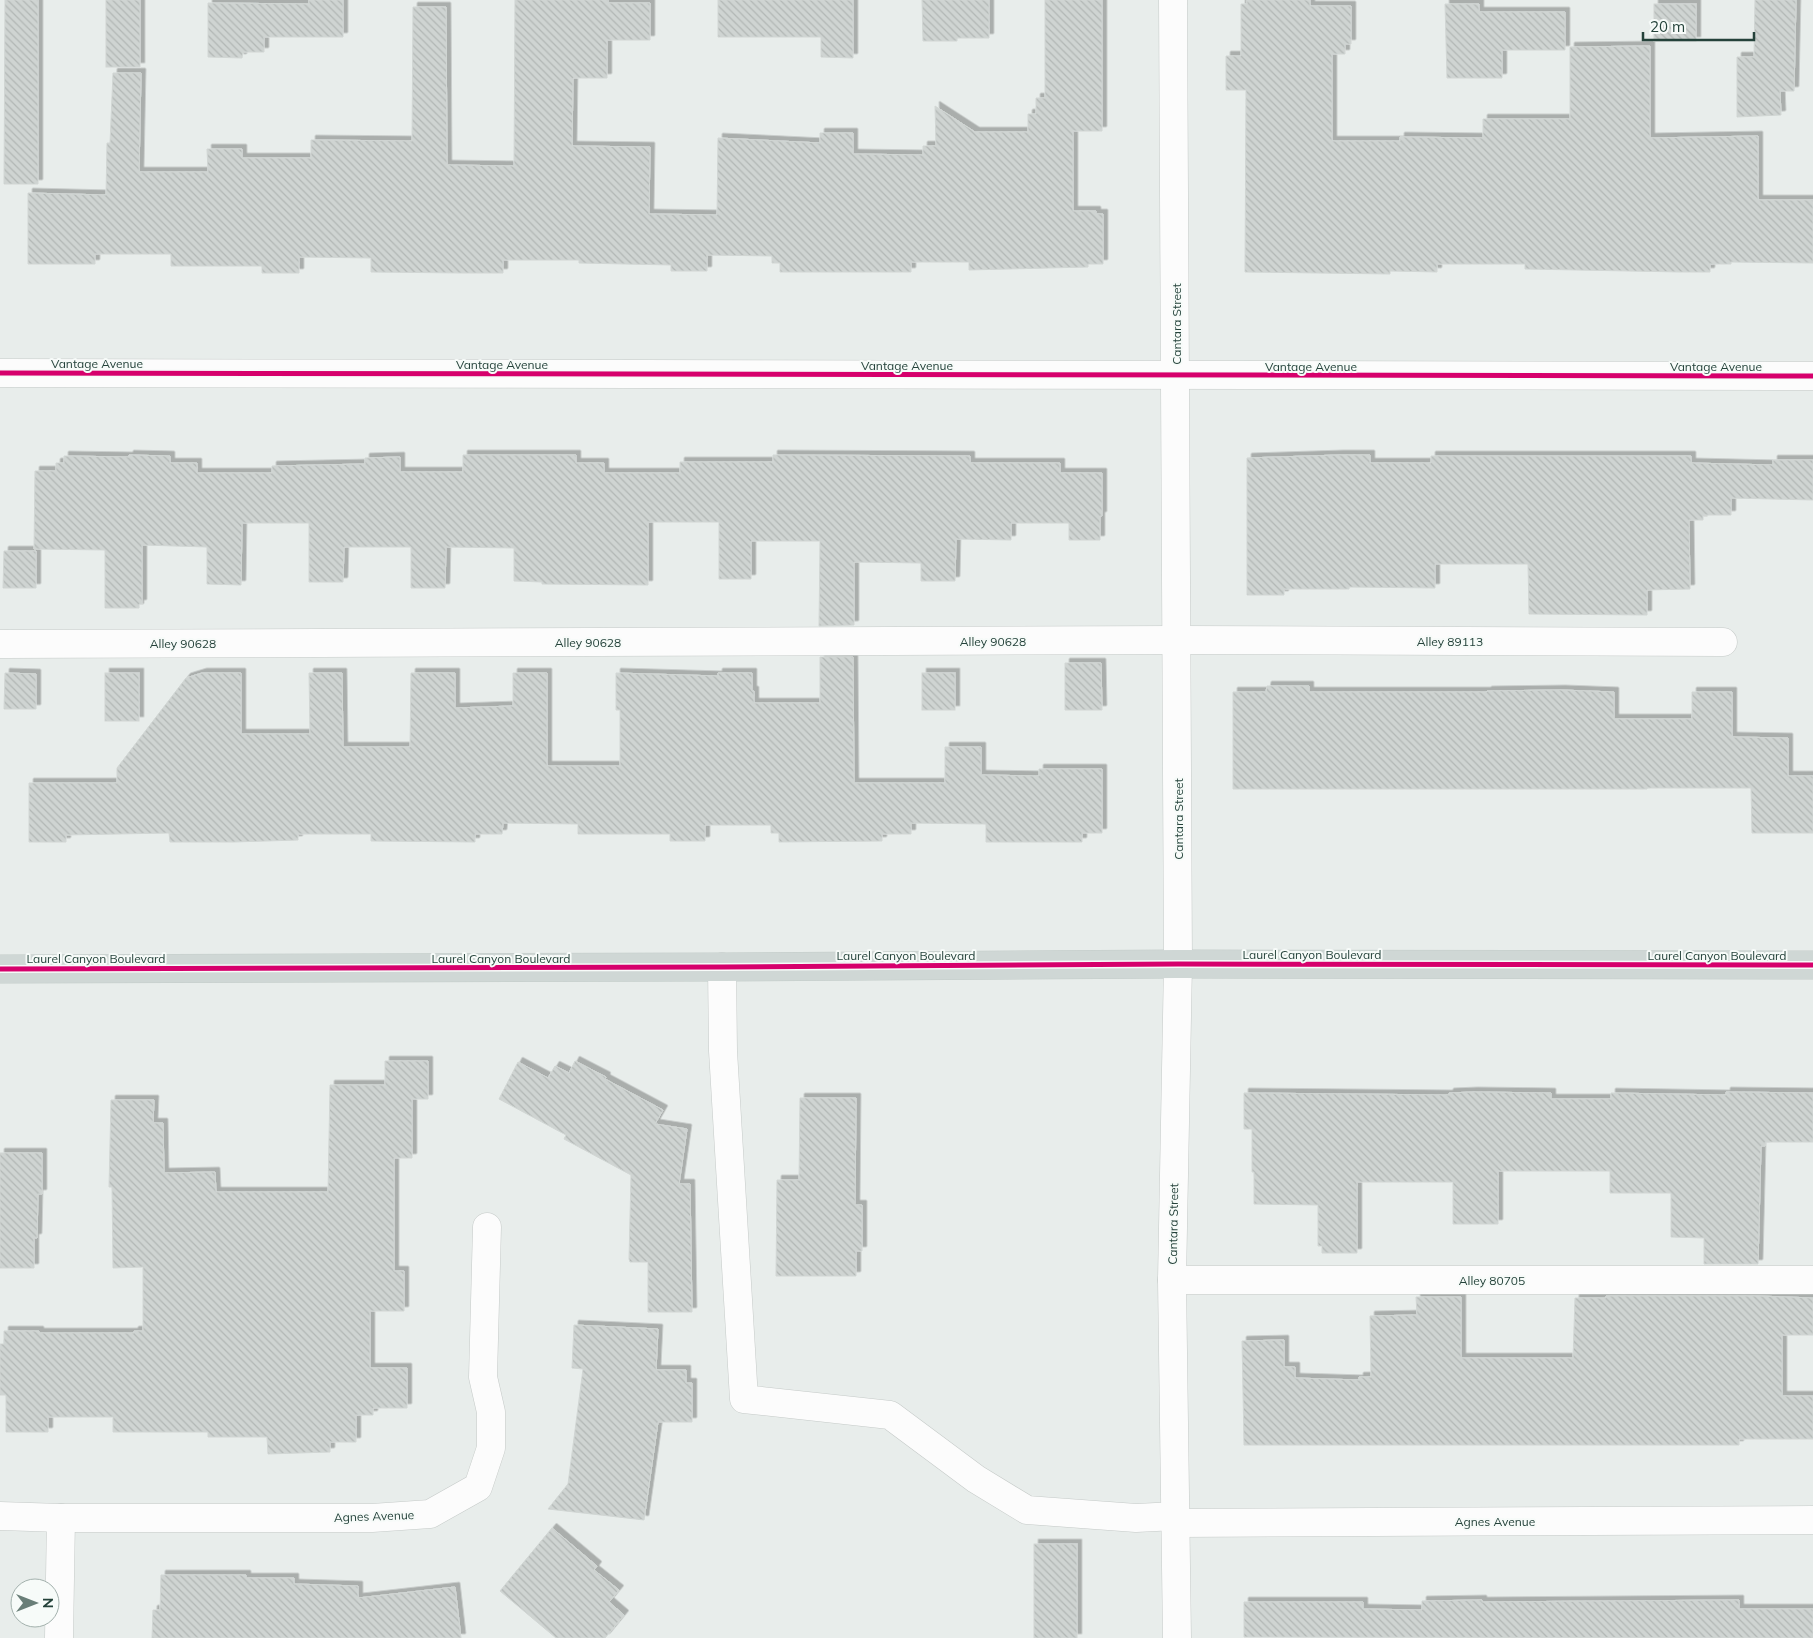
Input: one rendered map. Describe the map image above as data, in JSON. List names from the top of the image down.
{
  "streets": {
    "main road": ["Laurel Canyon Boulevard"],
    "street": [
      "Cantara Street",
      "Vantage Avenue",
      "Alley 90628",
      "Alley 89113",
      "Alley 80705",
      "Agnes Avenue"
    ]
  },
  "crossings": [
    ["Cantara Street", "Vantage Avenue"],
    ["Cantara Street", "Alley 90628"],
    ["Cantara Street", "Alley 89113"],
    ["Cantara Street", "Laurel Canyon Boulevard"],
    ["Cantara Street", "Alley 80705"],
    ["Cantara Street", "Agnes Avenue"],
    ["Alley 90628", "Alley 89113"],
    ["Laurel Canyon Boulevard", "Agnes Avenue"]
  ],
  "scale_bar": "20 m",
  "north": "right"
}
